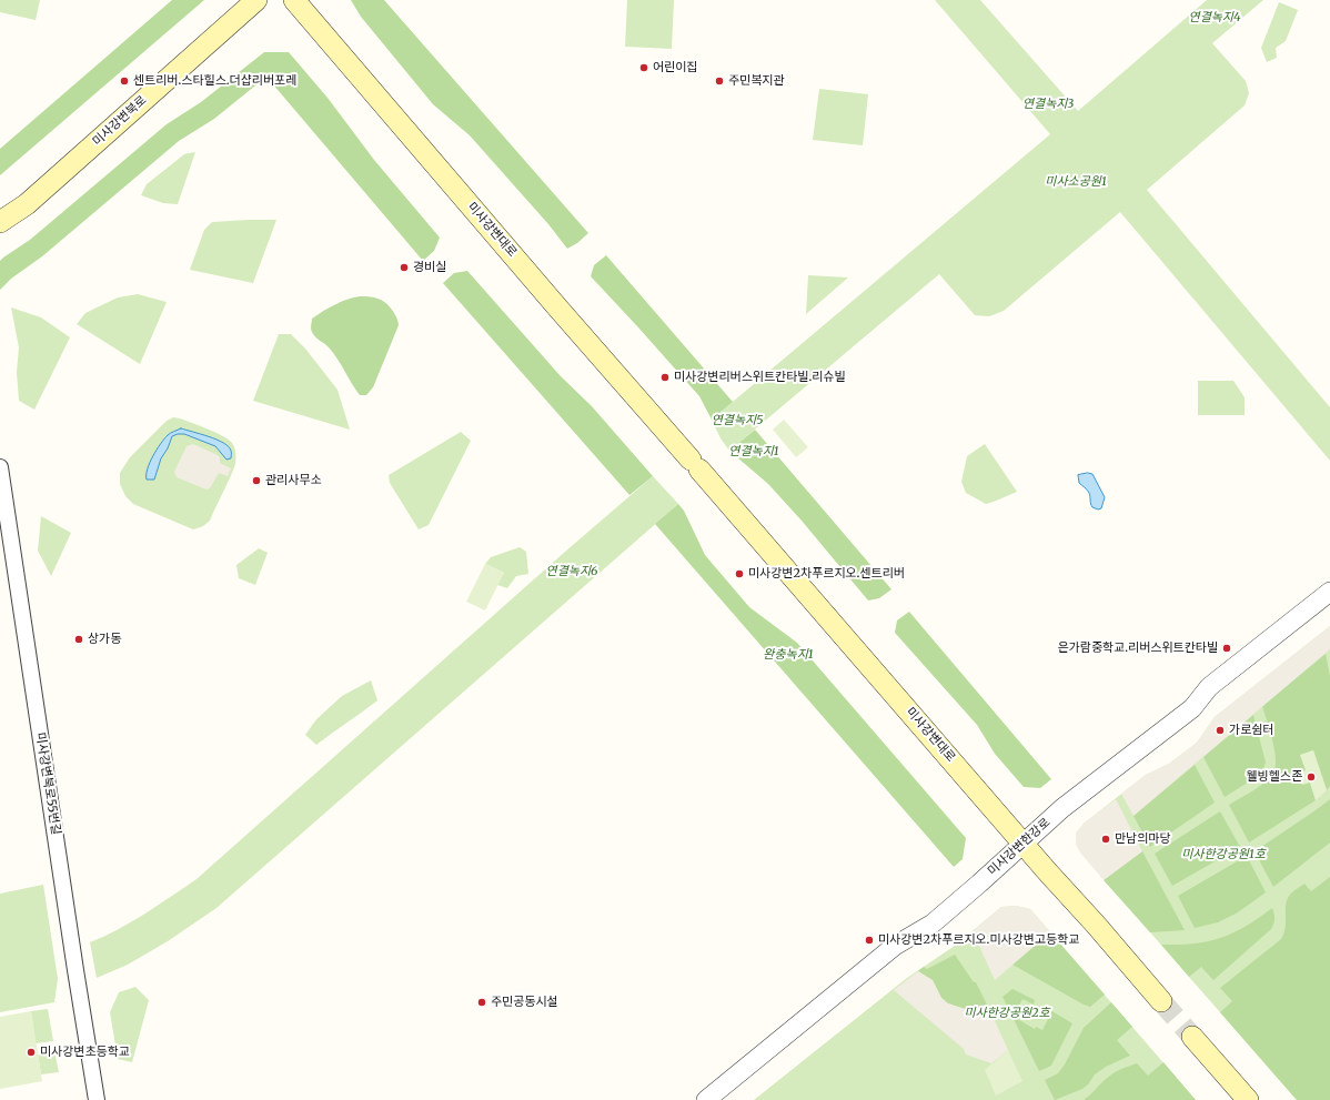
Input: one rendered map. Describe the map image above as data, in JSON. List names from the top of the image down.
{
  "streets": {
    "main road": ["미사강변북로", "미사강변대로"],
    "street": ["미사강변북로55번길", "미사강변한강로"]
  },
  "crossings": [
    ["미사강변대로", "미사강변한강로"]
  ],
  "parks": [
    "연결녹지4",
    "연결녹지3",
    "미사소공원1",
    "연결녹지5",
    "연결녹지1",
    "연결녹지6",
    "완충녹지1",
    "미사한강공원1호",
    "미사한강공원2호"
  ],
  "places": [
    "어린이집",
    "센트리버.스타힐스.더샵리버포레",
    "주민복지관",
    "경비실",
    "미사강변리버스위트칸타빌.리슈빌",
    "관리사무소",
    "미사강변2차푸르지오.센트리버",
    "상가동",
    "은가람중학교.리버스위트칸타빌",
    "가로쉼터",
    "웰빙헬스존",
    "만남의마당",
    "미사강변2차푸르지오.미사강변고등학교",
    "주민공동시설",
    "미사강변초등학교"
  ]
}
